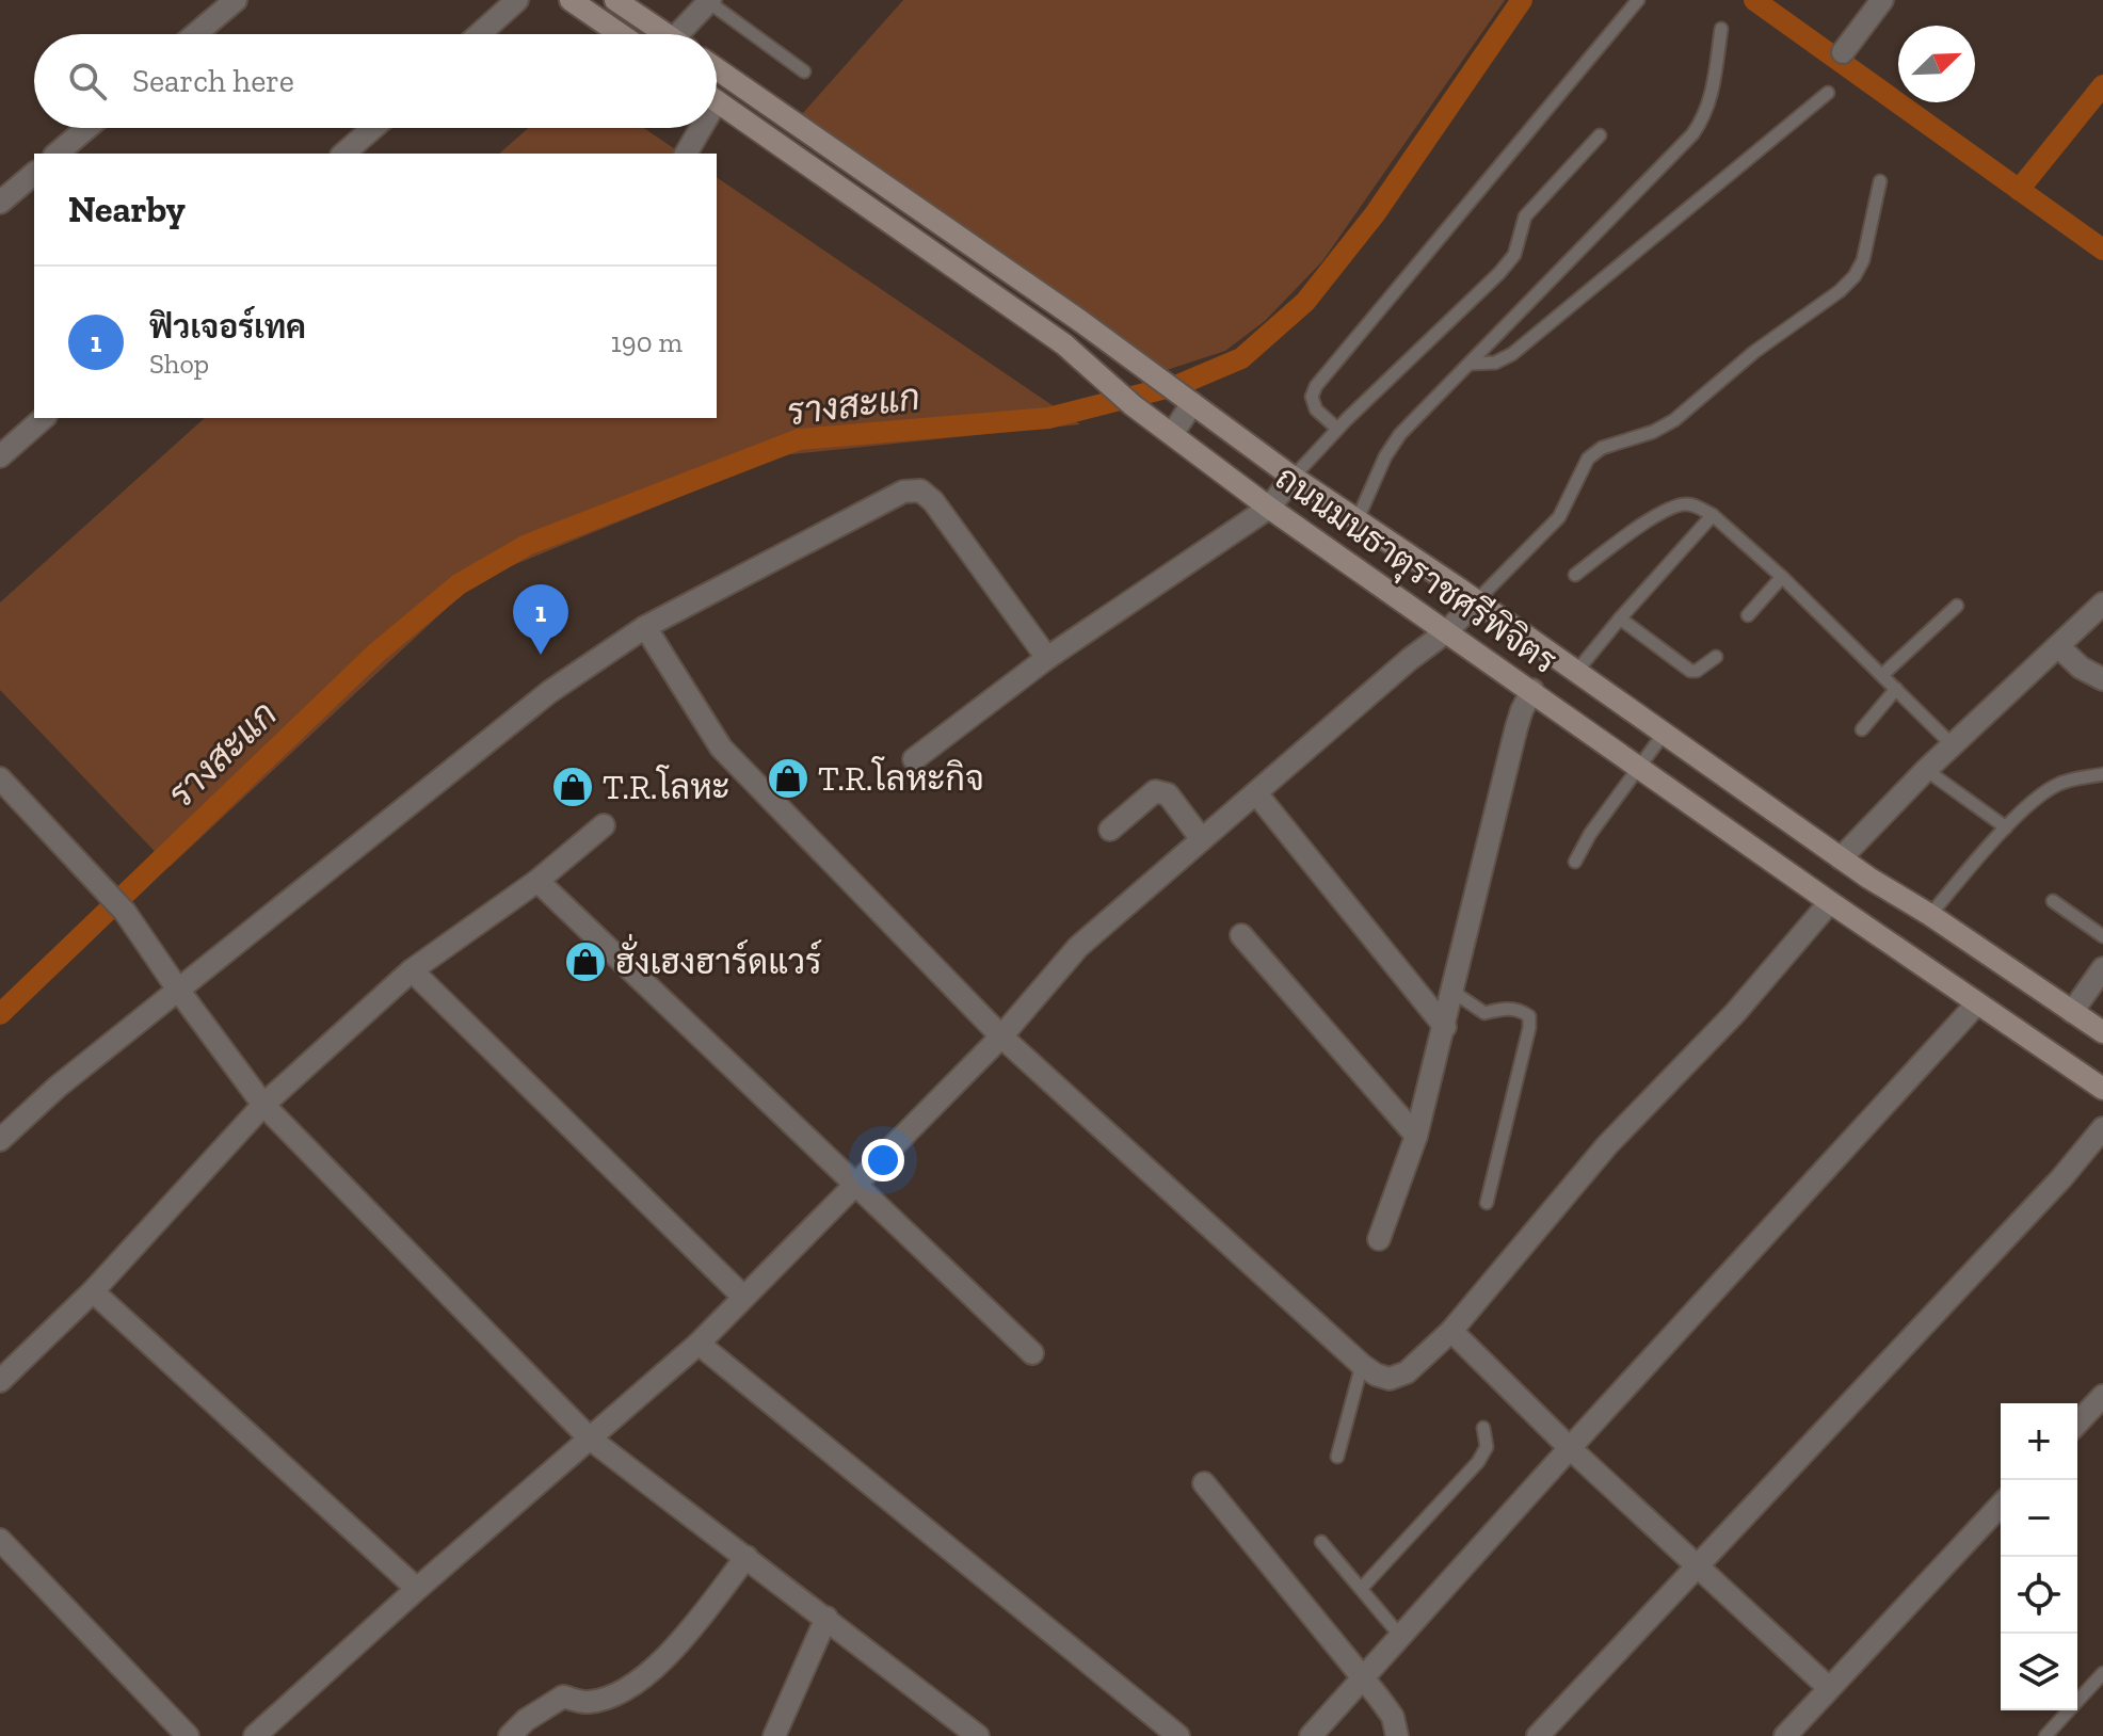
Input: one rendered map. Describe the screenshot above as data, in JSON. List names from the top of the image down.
{
  "streets": {
    "street": ["ถนนมนธาตุราชศรีพิจิตร"]
  },
  "water": ["รางสะแก"],
  "places": {
    "shop": ["T.R.โลหะกิจ", "T.R.โลหะ", "ฮั่งเฮงฮาร์ดแวร์"]
  },
  "north": "top right",
  "page": {
    "search": "Search here",
    "heading": "Nearby",
    "list": [
      {
        "mark": "1",
        "name": "ฟิวเจอร์เทค",
        "note": "Shop",
        "value": "190 m"
      }
    ],
    "pins": "1",
    "map_buttons": ["+", "−"]
  }
}
